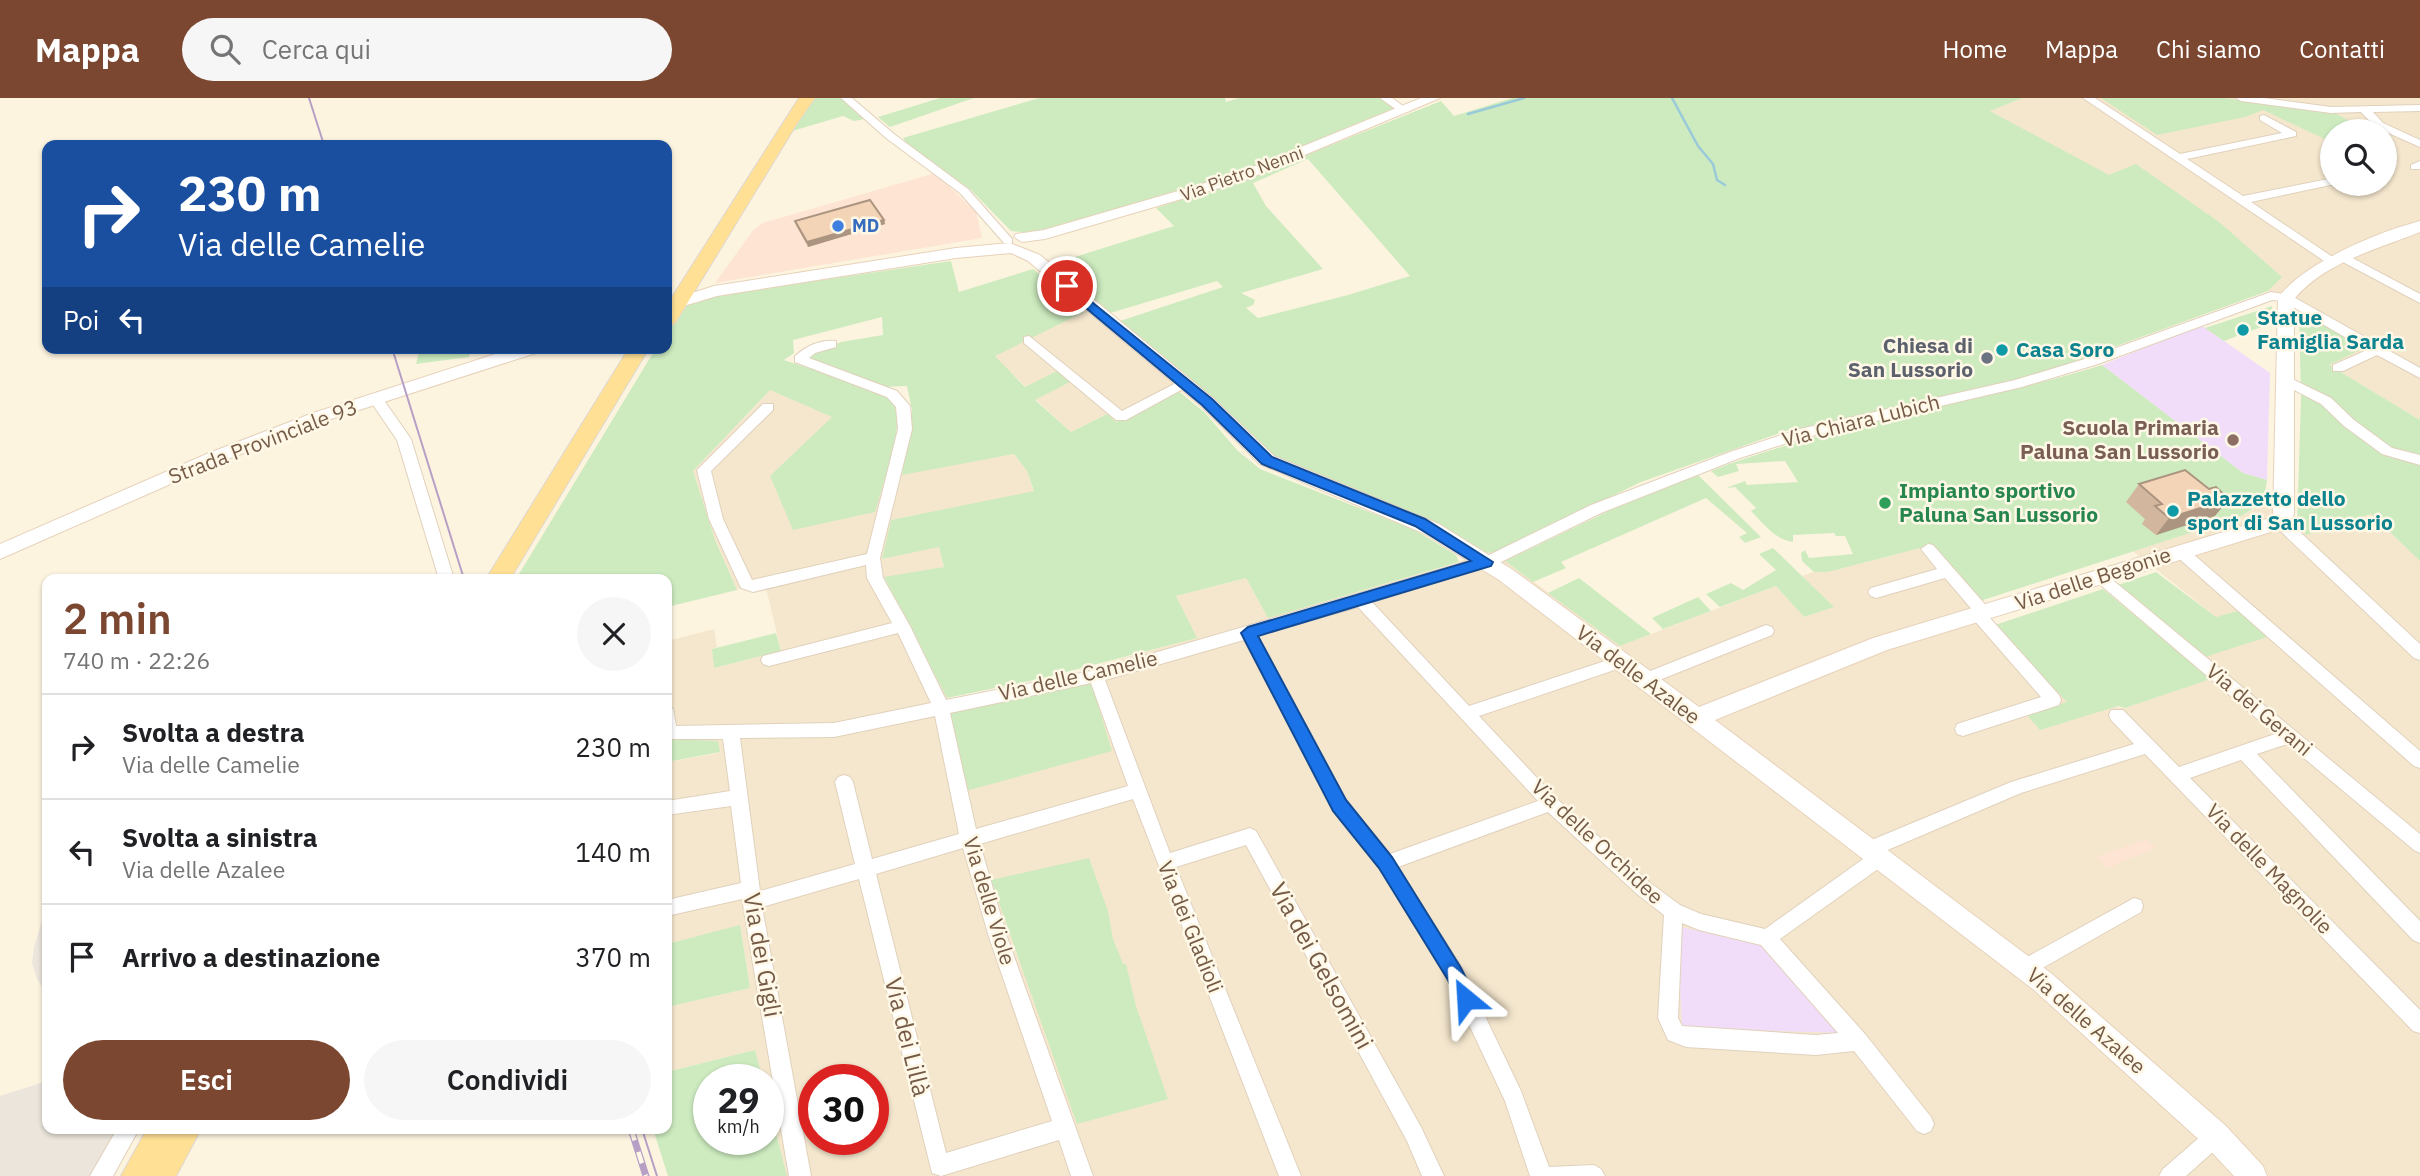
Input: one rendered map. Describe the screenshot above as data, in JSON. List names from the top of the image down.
{
  "streets": {
    "street": [
      "Via Pietro Nenni",
      "Via Chiara Lubich",
      "Strada Provinciale 93",
      "Via delle Begonie",
      "Via delle Azalee",
      "Via delle Camelie",
      "Via dei Gerani",
      "Via delle Orchidee",
      "Via delle Magnolie",
      "Via delle Viole",
      "Via dei Gladioli",
      "Via dei Gigli",
      "Via dei Gelsomini",
      "Via dei Lillà"
    ]
  },
  "crossings": [
    ["Via Pietro Nenni", "Via delle Azalee"],
    ["Via Chiara Lubich", "Via delle Azalee"],
    ["Via Chiara Lubich", "Via delle Camelie"],
    ["Via delle Begonie", "Via delle Azalee"],
    ["Via delle Begonie", "Via dei Gerani"],
    ["Via delle Azalee", "Via delle Camelie"],
    ["Via delle Camelie", "Via delle Orchidee"],
    ["Via delle Camelie", "Via delle Viole"],
    ["Via delle Camelie", "Via dei Gladioli"],
    ["Via delle Camelie", "Via dei Gigli"],
    ["Via delle Viole", "Via dei Lillà"],
    ["Via dei Gladioli", "Via dei Gelsomini"]
  ],
  "places": [
    "MD",
    "Statue Famiglia Sarda",
    "Casa Soro",
    "Chiesa di San Lussorio",
    "Scuola Primaria Paluna San Lussorio",
    "Impianto sportivo Paluna San Lussorio",
    "Palazzetto dello sport di San Lussorio"
  ],
  "page": {
    "header": "Mappa",
    "search": "Cerca qui",
    "nav": [
      "Home",
      "Mappa",
      "Chi siamo",
      "Contatti"
    ],
    "turn": ["230 m", "Via delle Camelie"],
    "then": "Poi",
    "heading": ["2 min", "740 m · 22:26"],
    "list": [
      {
        "name": "Svolta a destra",
        "note": "Via delle Camelie",
        "value": "230 m"
      },
      {
        "name": "Svolta a sinistra",
        "note": "Via delle Azalee",
        "value": "140 m"
      },
      {
        "name": "Arrivo a destinazione",
        "value": "370 m"
      }
    ],
    "buttons": ["Esci", "Condividi"],
    "speed": "29 km/h",
    "limit": "30"
  }
}
